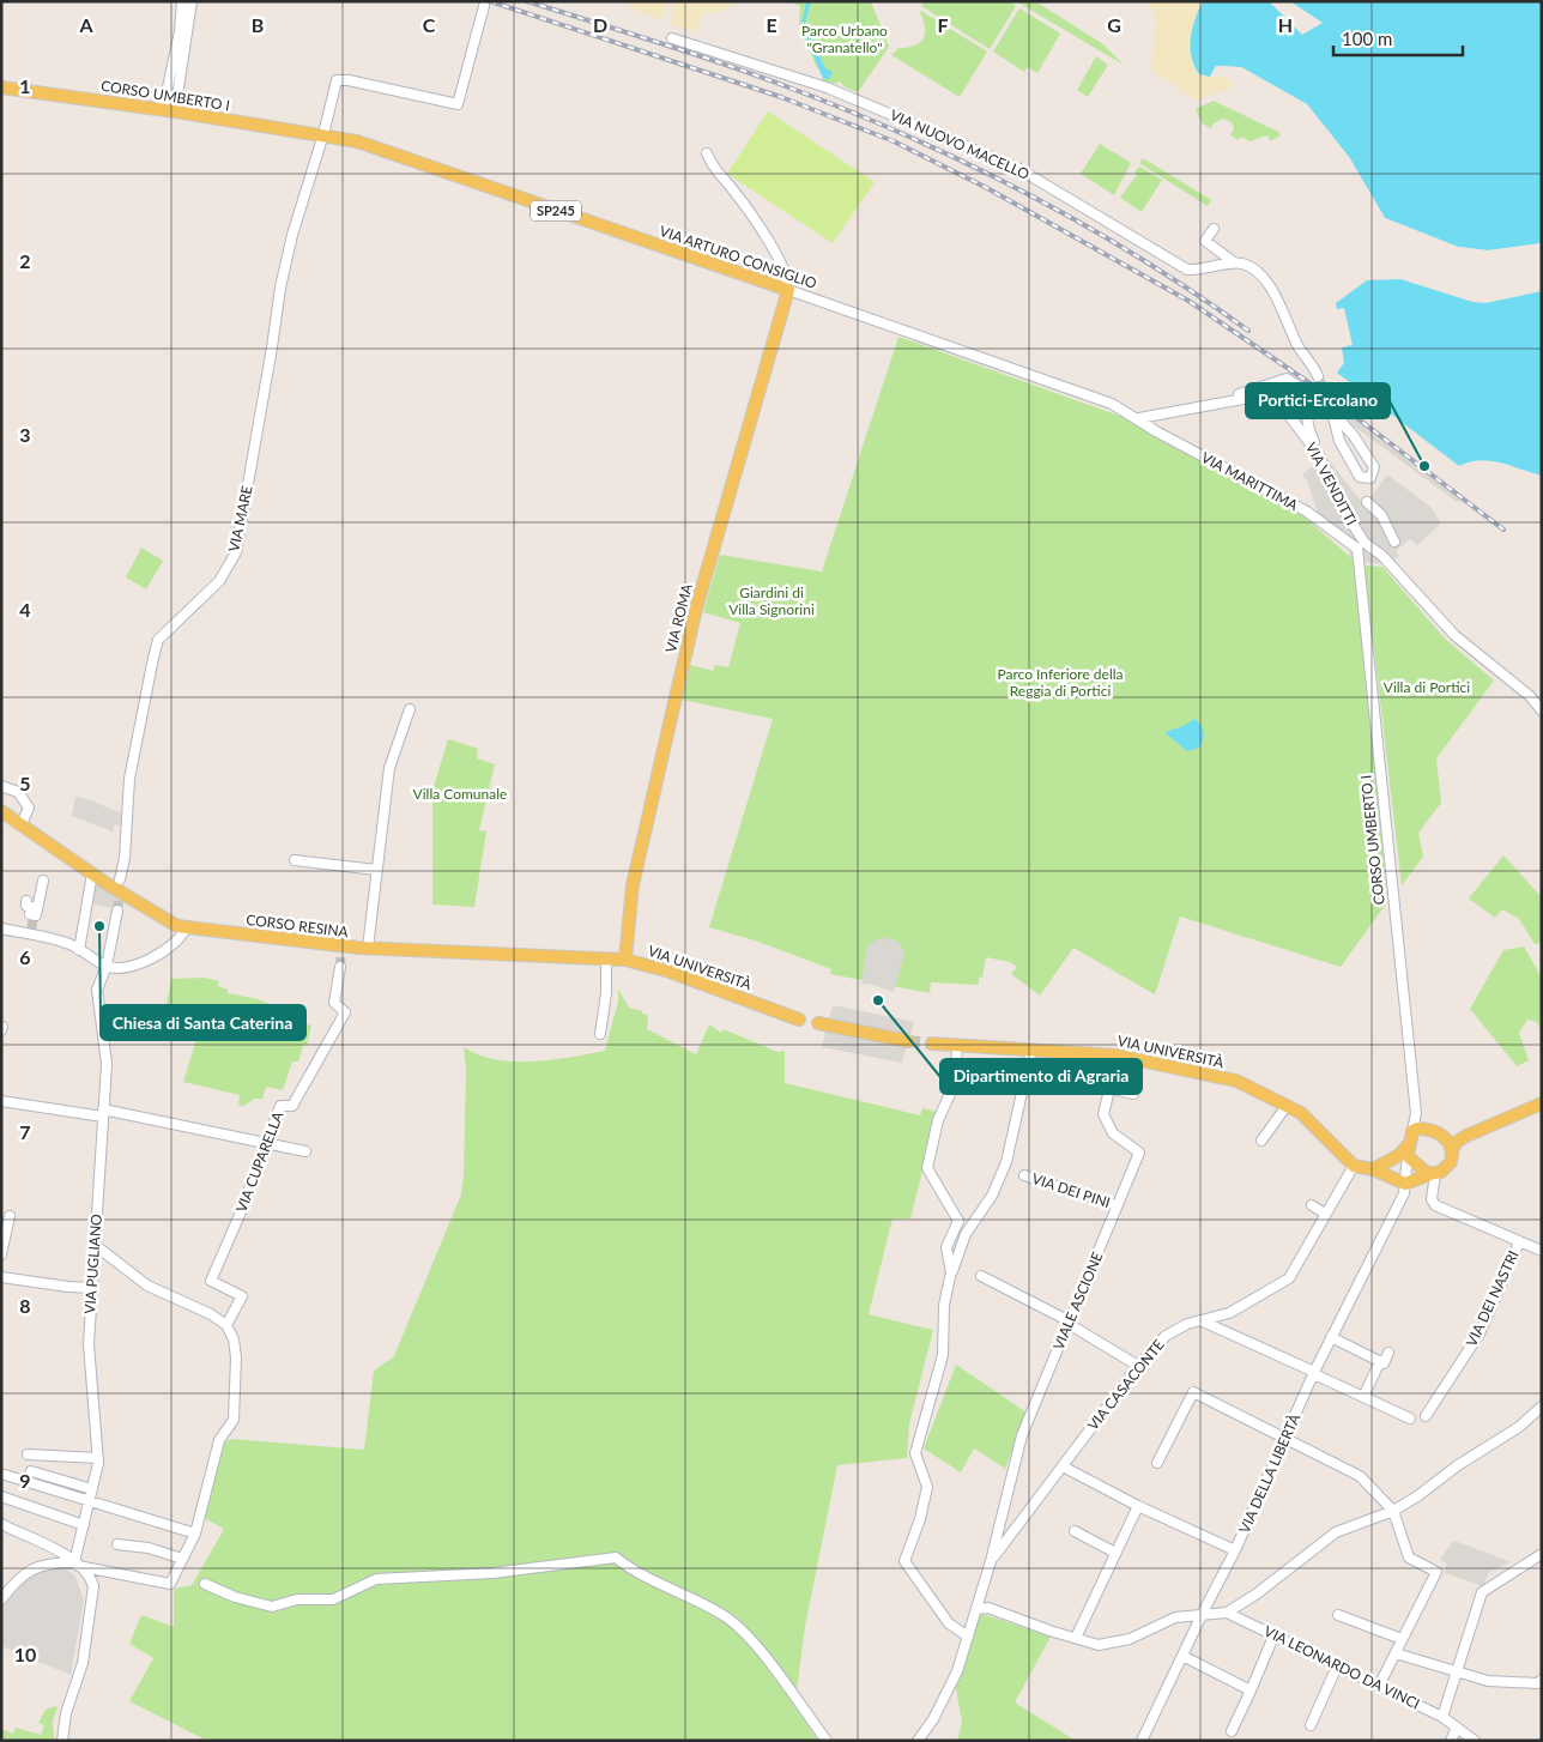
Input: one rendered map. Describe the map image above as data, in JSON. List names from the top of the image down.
{
  "streets": {
    "main road": [
      "CORSO UMBERTO I",
      "SP245",
      "VIA ARTURO CONSIGLIO",
      "VIA ROMA",
      "CORSO RESINA",
      "VIA UNIVERSITÀ"
    ],
    "street": [
      "VIA NUOVO MACELLO",
      "VIA MARITTIMA",
      "VIA VENDITTI",
      "VIA MARE",
      "VIA CUPARELLA",
      "VIA DEI PINI",
      "VIA PUGLIANO",
      "VIA DEI NASTRI",
      "VIALE ASCIONE",
      "VIA CASACONTE",
      "VIA DELLA LIBERTÀ",
      "VIA LEONARDO DA VINCI"
    ]
  },
  "crossings": [
    ["CORSO UMBERTO I", "VIA ARTURO CONSIGLIO"],
    ["CORSO UMBERTO I", "VIA MARITTIMA"],
    ["CORSO UMBERTO I", "VIA VENDITTI"],
    ["CORSO UMBERTO I", "VIA MARE"],
    ["CORSO UMBERTO I", "VIA DELLA LIBERTÀ"],
    ["VIA ARTURO CONSIGLIO", "VIA MARITTIMA"],
    ["VIA ARTURO CONSIGLIO", "VIA VENDITTI"],
    ["VIA ARTURO CONSIGLIO", "VIA MARE"],
    ["VIA ARTURO CONSIGLIO", "VIA ROMA"],
    ["VIA MARITTIMA", "VIA VENDITTI"],
    ["VIA ROMA", "CORSO RESINA"],
    ["VIA ROMA", "VIA UNIVERSITÀ"],
    ["CORSO RESINA", "VIA UNIVERSITÀ"],
    ["VIA UNIVERSITÀ", "VIALE ASCIONE"],
    ["VIA UNIVERSITÀ", "VIA CASACONTE"],
    ["VIA DEI PINI", "VIALE ASCIONE"],
    ["VIALE ASCIONE", "VIA CASACONTE"],
    ["VIALE ASCIONE", "VIA LEONARDO DA VINCI"],
    ["VIA DELLA LIBERTÀ", "VIA LEONARDO DA VINCI"]
  ],
  "parks": [
    "Parco Urbano \"Granatello\"",
    "Giardini di Villa Signorini",
    "Parco Inferiore della Reggia di Portici",
    "Villa di Portici",
    "Villa Comunale"
  ],
  "places": ["Portici-Ercolano", "Chiesa di Santa Caterina", "Dipartimento di Agraria"],
  "scale_bar": "100 m",
  "grid": {
    "columns": [
      "A",
      "B",
      "C",
      "D",
      "E",
      "F",
      "G",
      "H"
    ],
    "rows": [
      "1",
      "2",
      "3",
      "4",
      "5",
      "6",
      "7",
      "8",
      "9",
      "10"
    ]
  }
}
